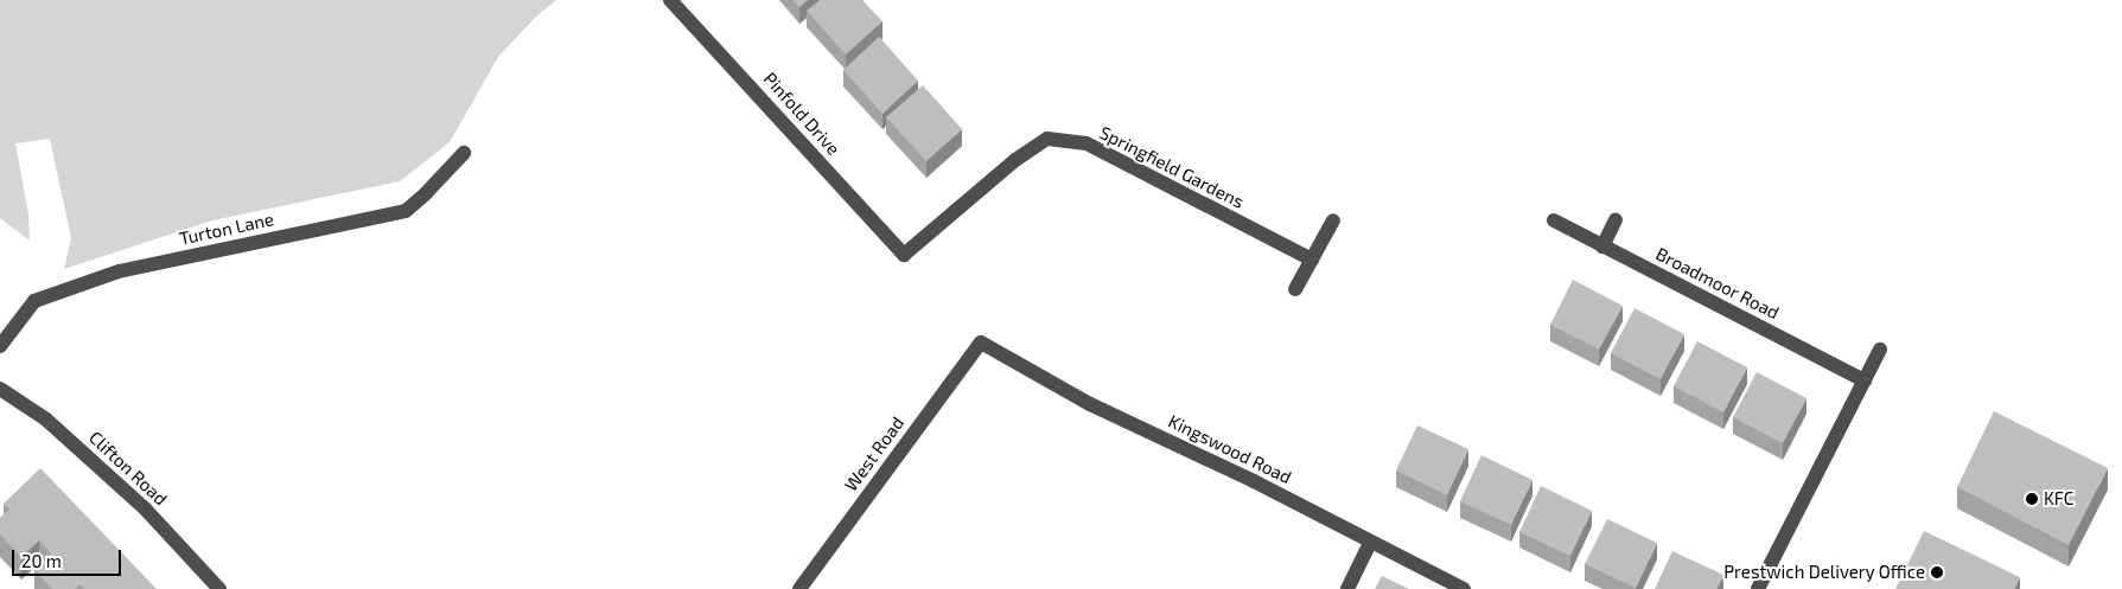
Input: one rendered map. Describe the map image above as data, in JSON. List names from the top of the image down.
{
  "streets": {
    "street": [
      "Pinfold Drive",
      "Springfield Gardens",
      "Turton Lane",
      "Broadmoor Road",
      "Kingswood Road",
      "West Road",
      "Clifton Road"
    ]
  },
  "crossings": [
    ["Pinfold Drive", "Springfield Gardens"],
    ["Kingswood Road", "West Road"]
  ],
  "places": ["KFC", "Prestwich Delivery Office"],
  "scale_bar": "20 m"
}
